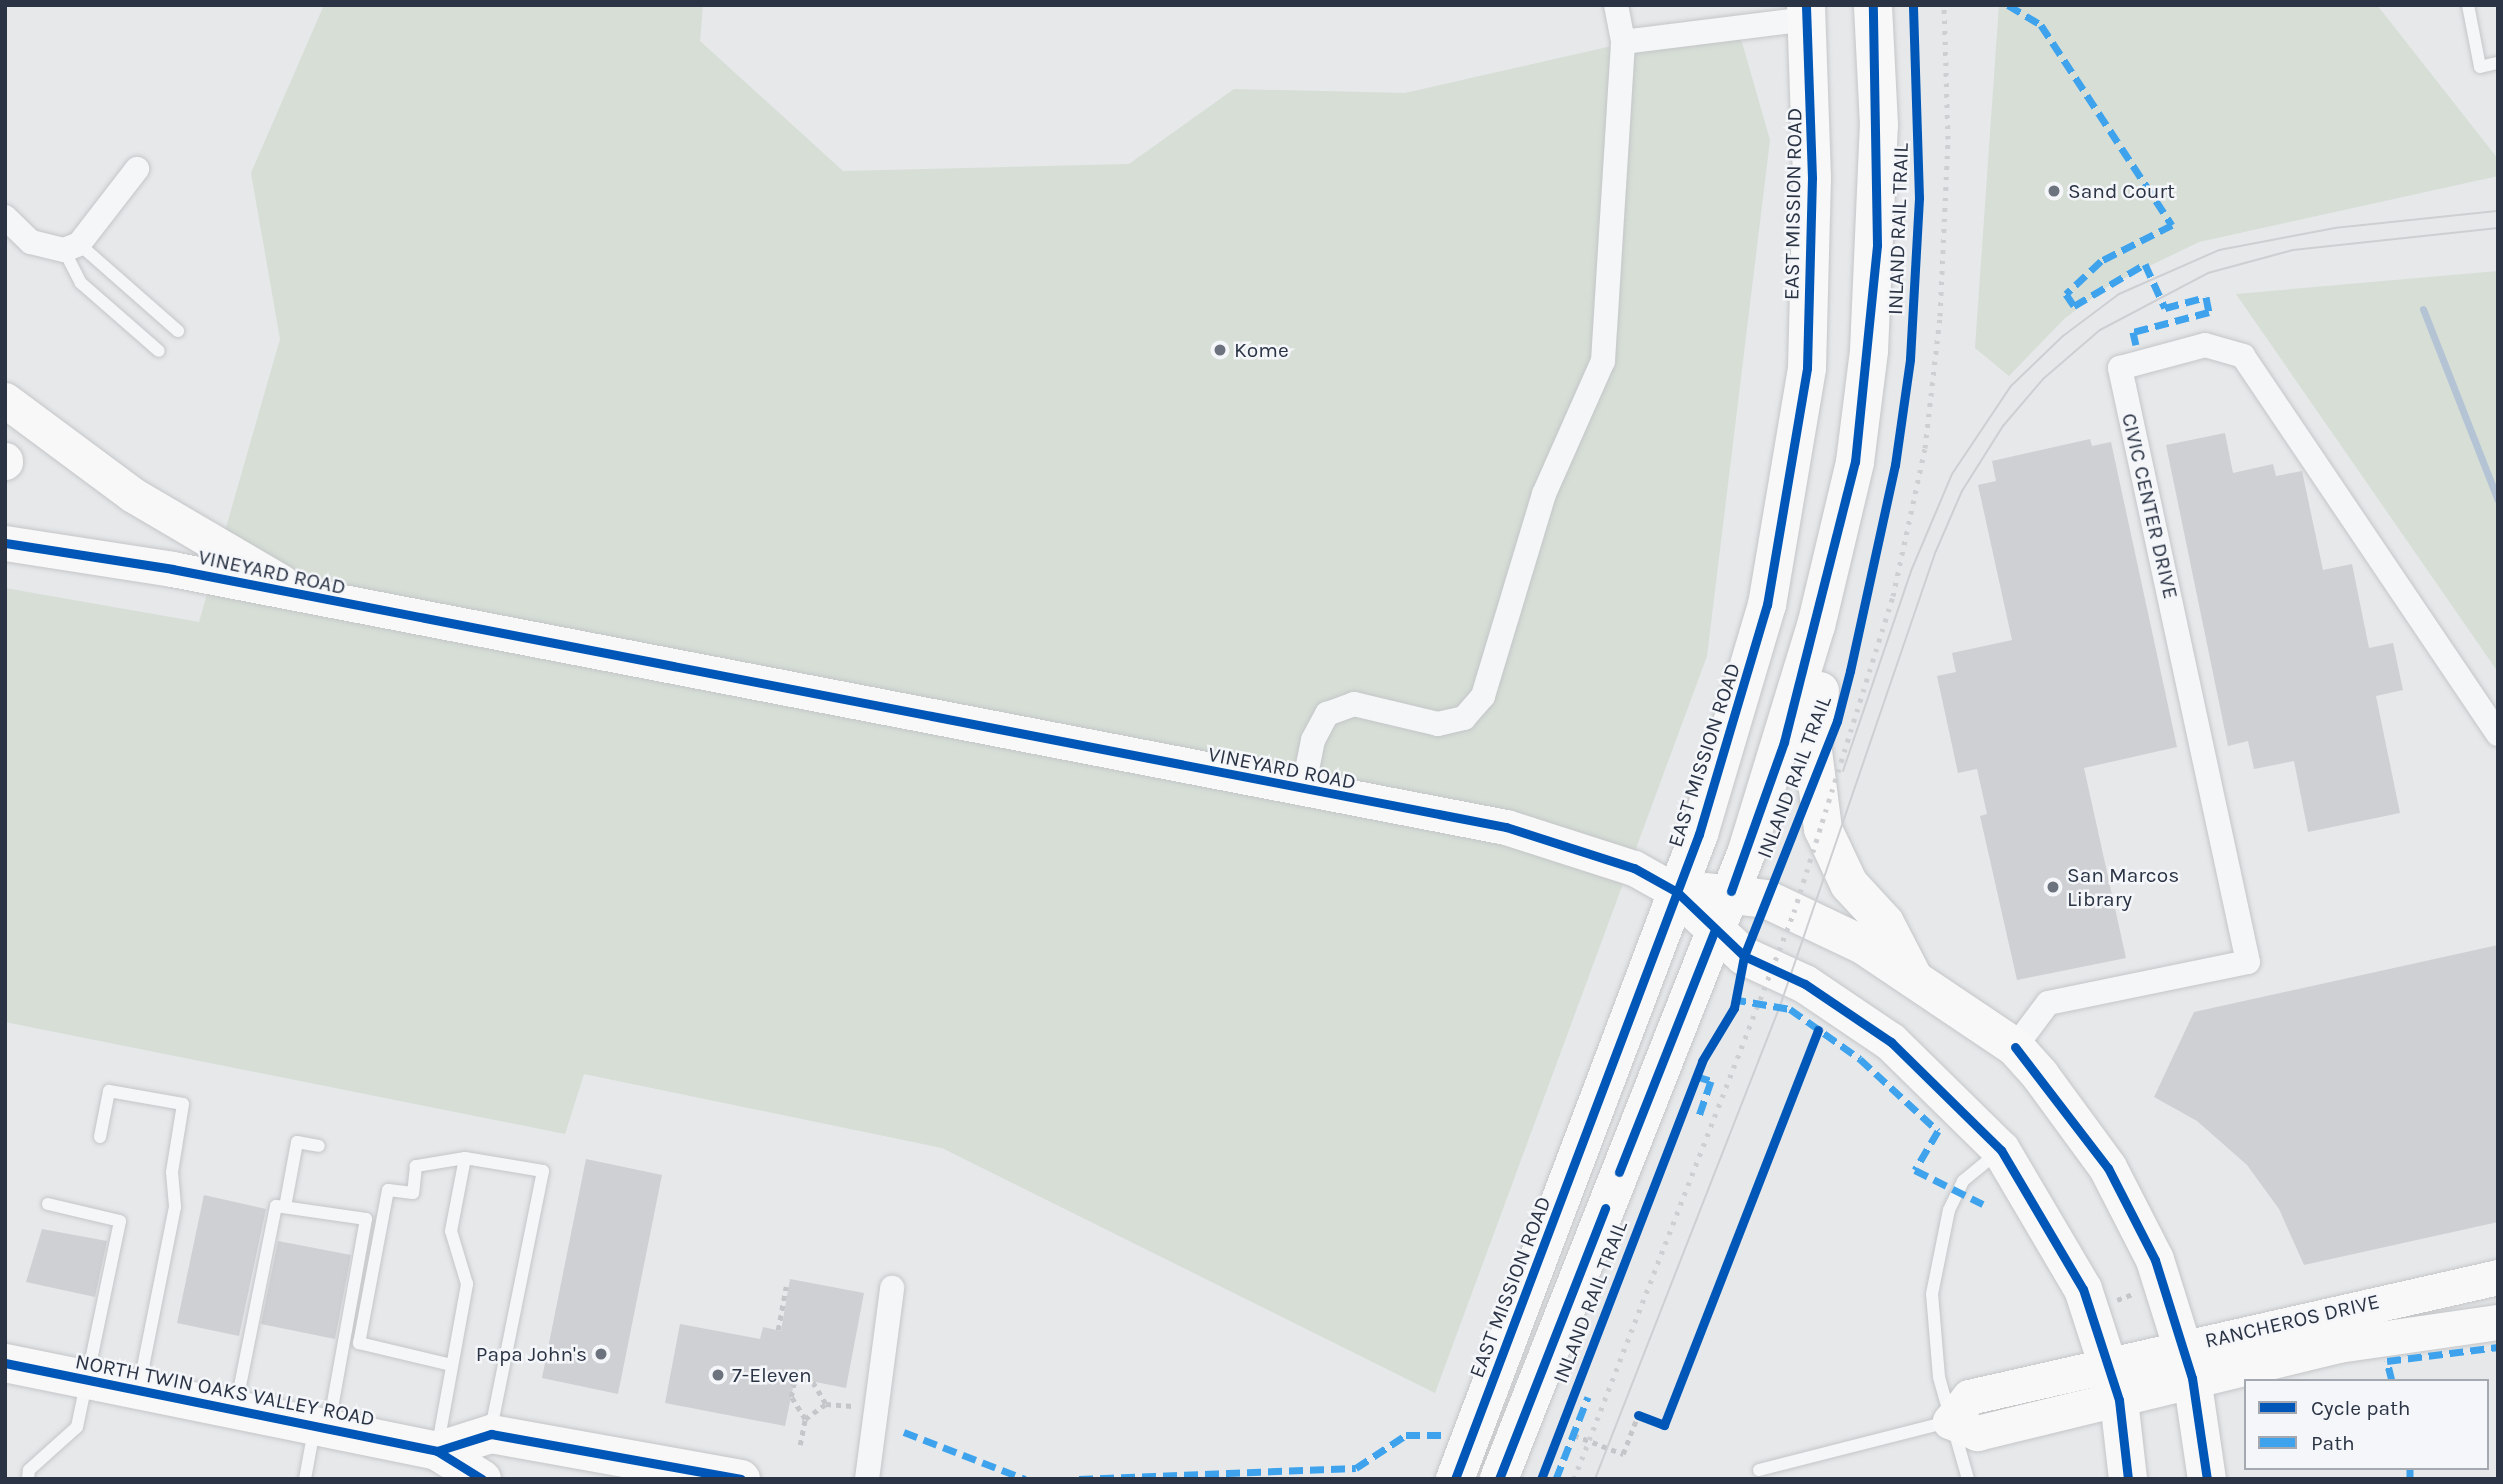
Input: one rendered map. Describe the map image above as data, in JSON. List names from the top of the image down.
{
  "streets": {
    "main road": [
      "EAST MISSION ROAD",
      "VINEYARD ROAD",
      "RANCHEROS DRIVE",
      "NORTH TWIN OAKS VALLEY ROAD"
    ],
    "street": ["CIVIC CENTER DRIVE"],
    "cycle path": ["INLAND RAIL TRAIL"]
  },
  "crossings": [
    ["EAST MISSION ROAD", "VINEYARD ROAD"]
  ],
  "places": [
    "Sand Court",
    "Kome",
    "San Marcos Library",
    "Papa John's",
    "7-Eleven"
  ],
  "legend": ["Cycle path", "Path"]
}
